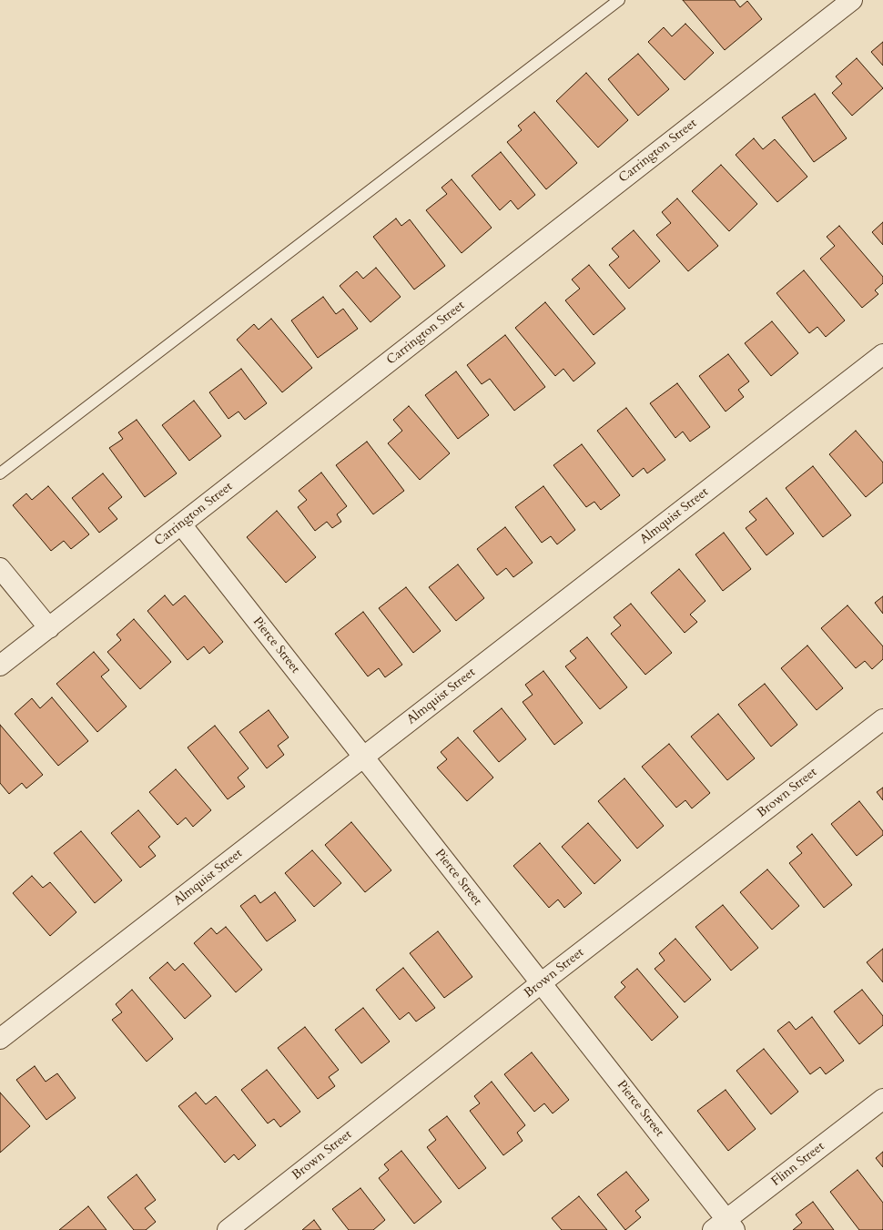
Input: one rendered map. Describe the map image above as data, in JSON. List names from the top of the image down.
{
  "streets": {
    "street": [
      "Carrington Street",
      "Almquist Street",
      "Pierce Street",
      "Brown Street",
      "Flinn Street"
    ]
  },
  "crossings": [
    ["Carrington Street", "Pierce Street"],
    ["Almquist Street", "Pierce Street"],
    ["Pierce Street", "Brown Street"],
    ["Pierce Street", "Flinn Street"]
  ]
}
